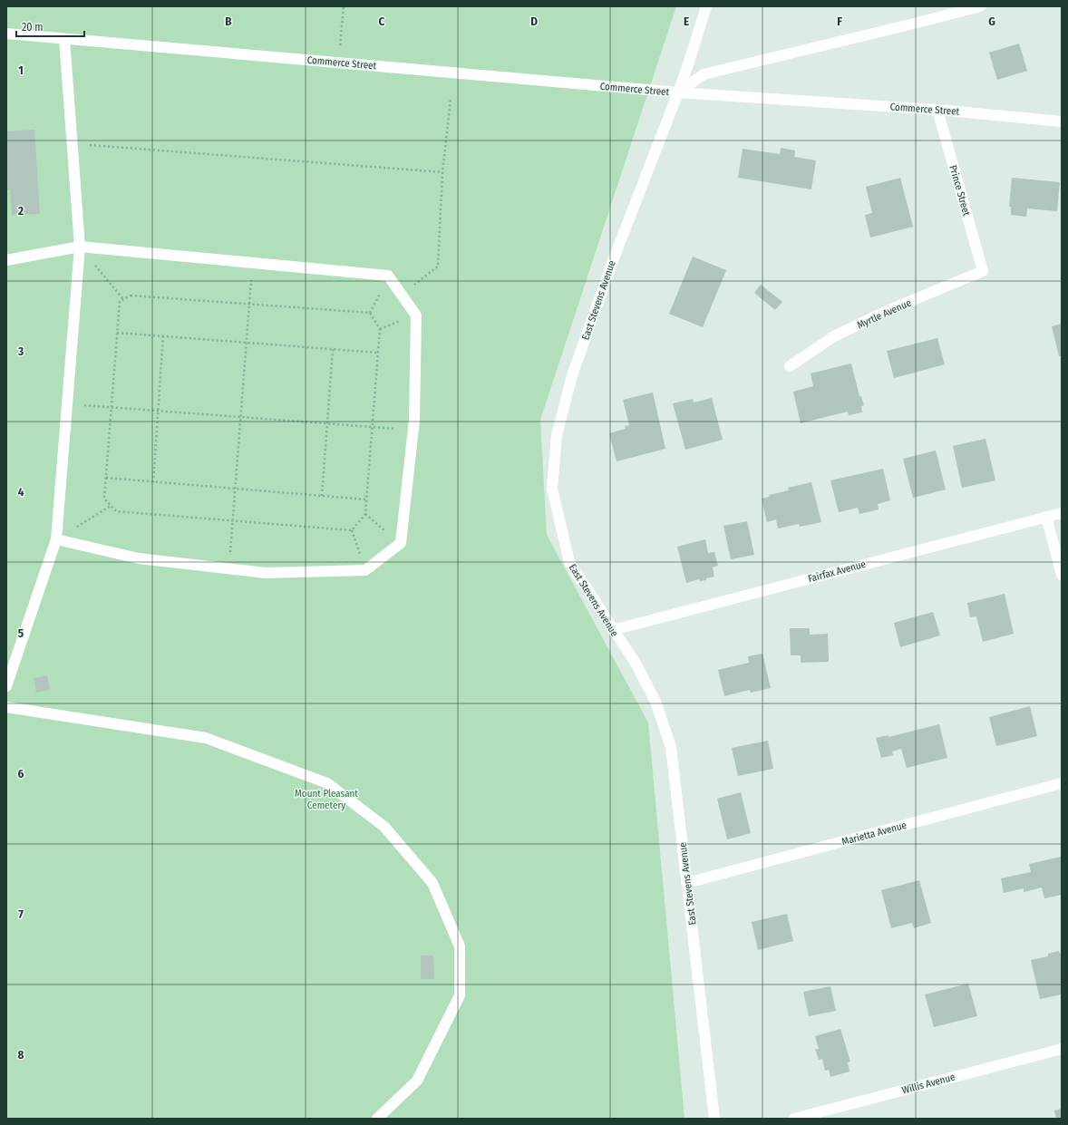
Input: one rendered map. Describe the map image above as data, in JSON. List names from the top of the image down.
{
  "streets": {
    "street": [
      "Commerce Street",
      "Prince Street",
      "East Stevens Avenue",
      "Myrtle Avenue",
      "Fairfax Avenue",
      "Marietta Avenue",
      "Willis Avenue"
    ]
  },
  "crossings": [
    ["Commerce Street", "Prince Street"],
    ["Commerce Street", "East Stevens Avenue"],
    ["Prince Street", "Myrtle Avenue"],
    ["East Stevens Avenue", "Fairfax Avenue"],
    ["East Stevens Avenue", "Marietta Avenue"]
  ],
  "parks": ["Mount Pleasant Cemetery"],
  "scale_bar": "20 m",
  "grid": {
    "columns": [
      "B",
      "C",
      "D",
      "E",
      "F",
      "G"
    ],
    "rows": [
      "1",
      "2",
      "3",
      "4",
      "5",
      "6",
      "7",
      "8"
    ]
  }
}
